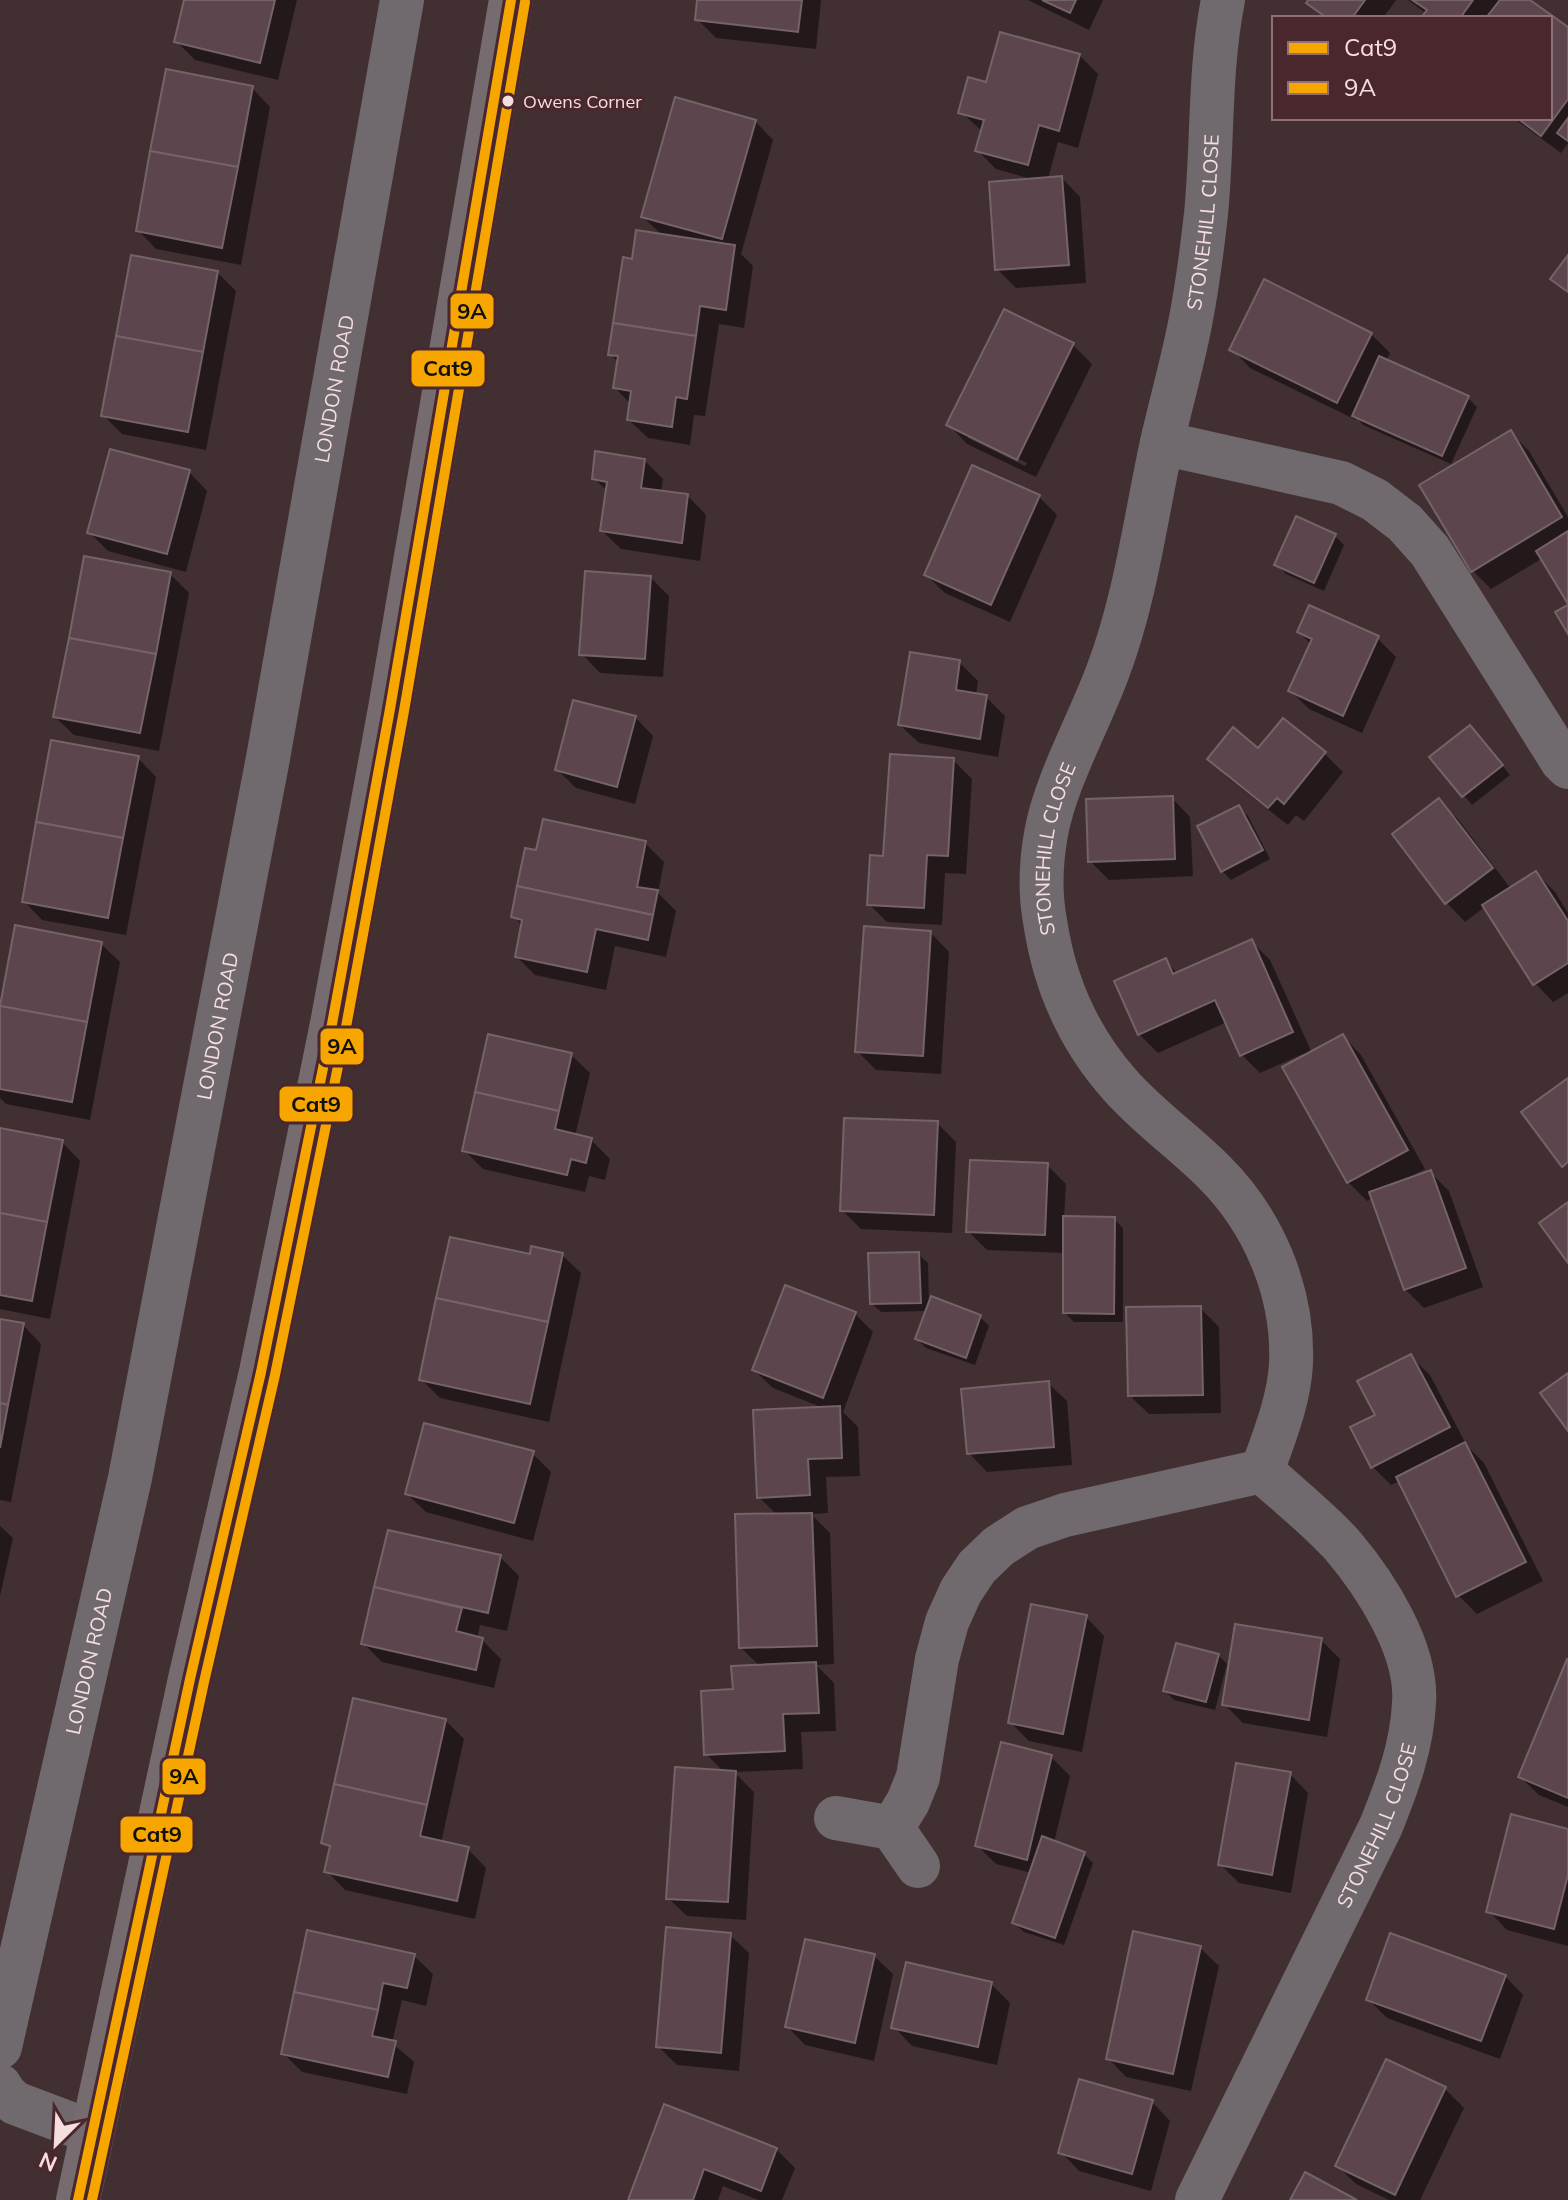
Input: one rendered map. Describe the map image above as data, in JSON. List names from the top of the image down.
{
  "streets": {
    "street": ["STONEHILL CLOSE", "LONDON ROAD"]
  },
  "places": ["Owens Corner"],
  "lines": ["transit line Cat9", "transit line 9A"],
  "legend": ["Cat9", "9A"],
  "north": "bottom left"
}
